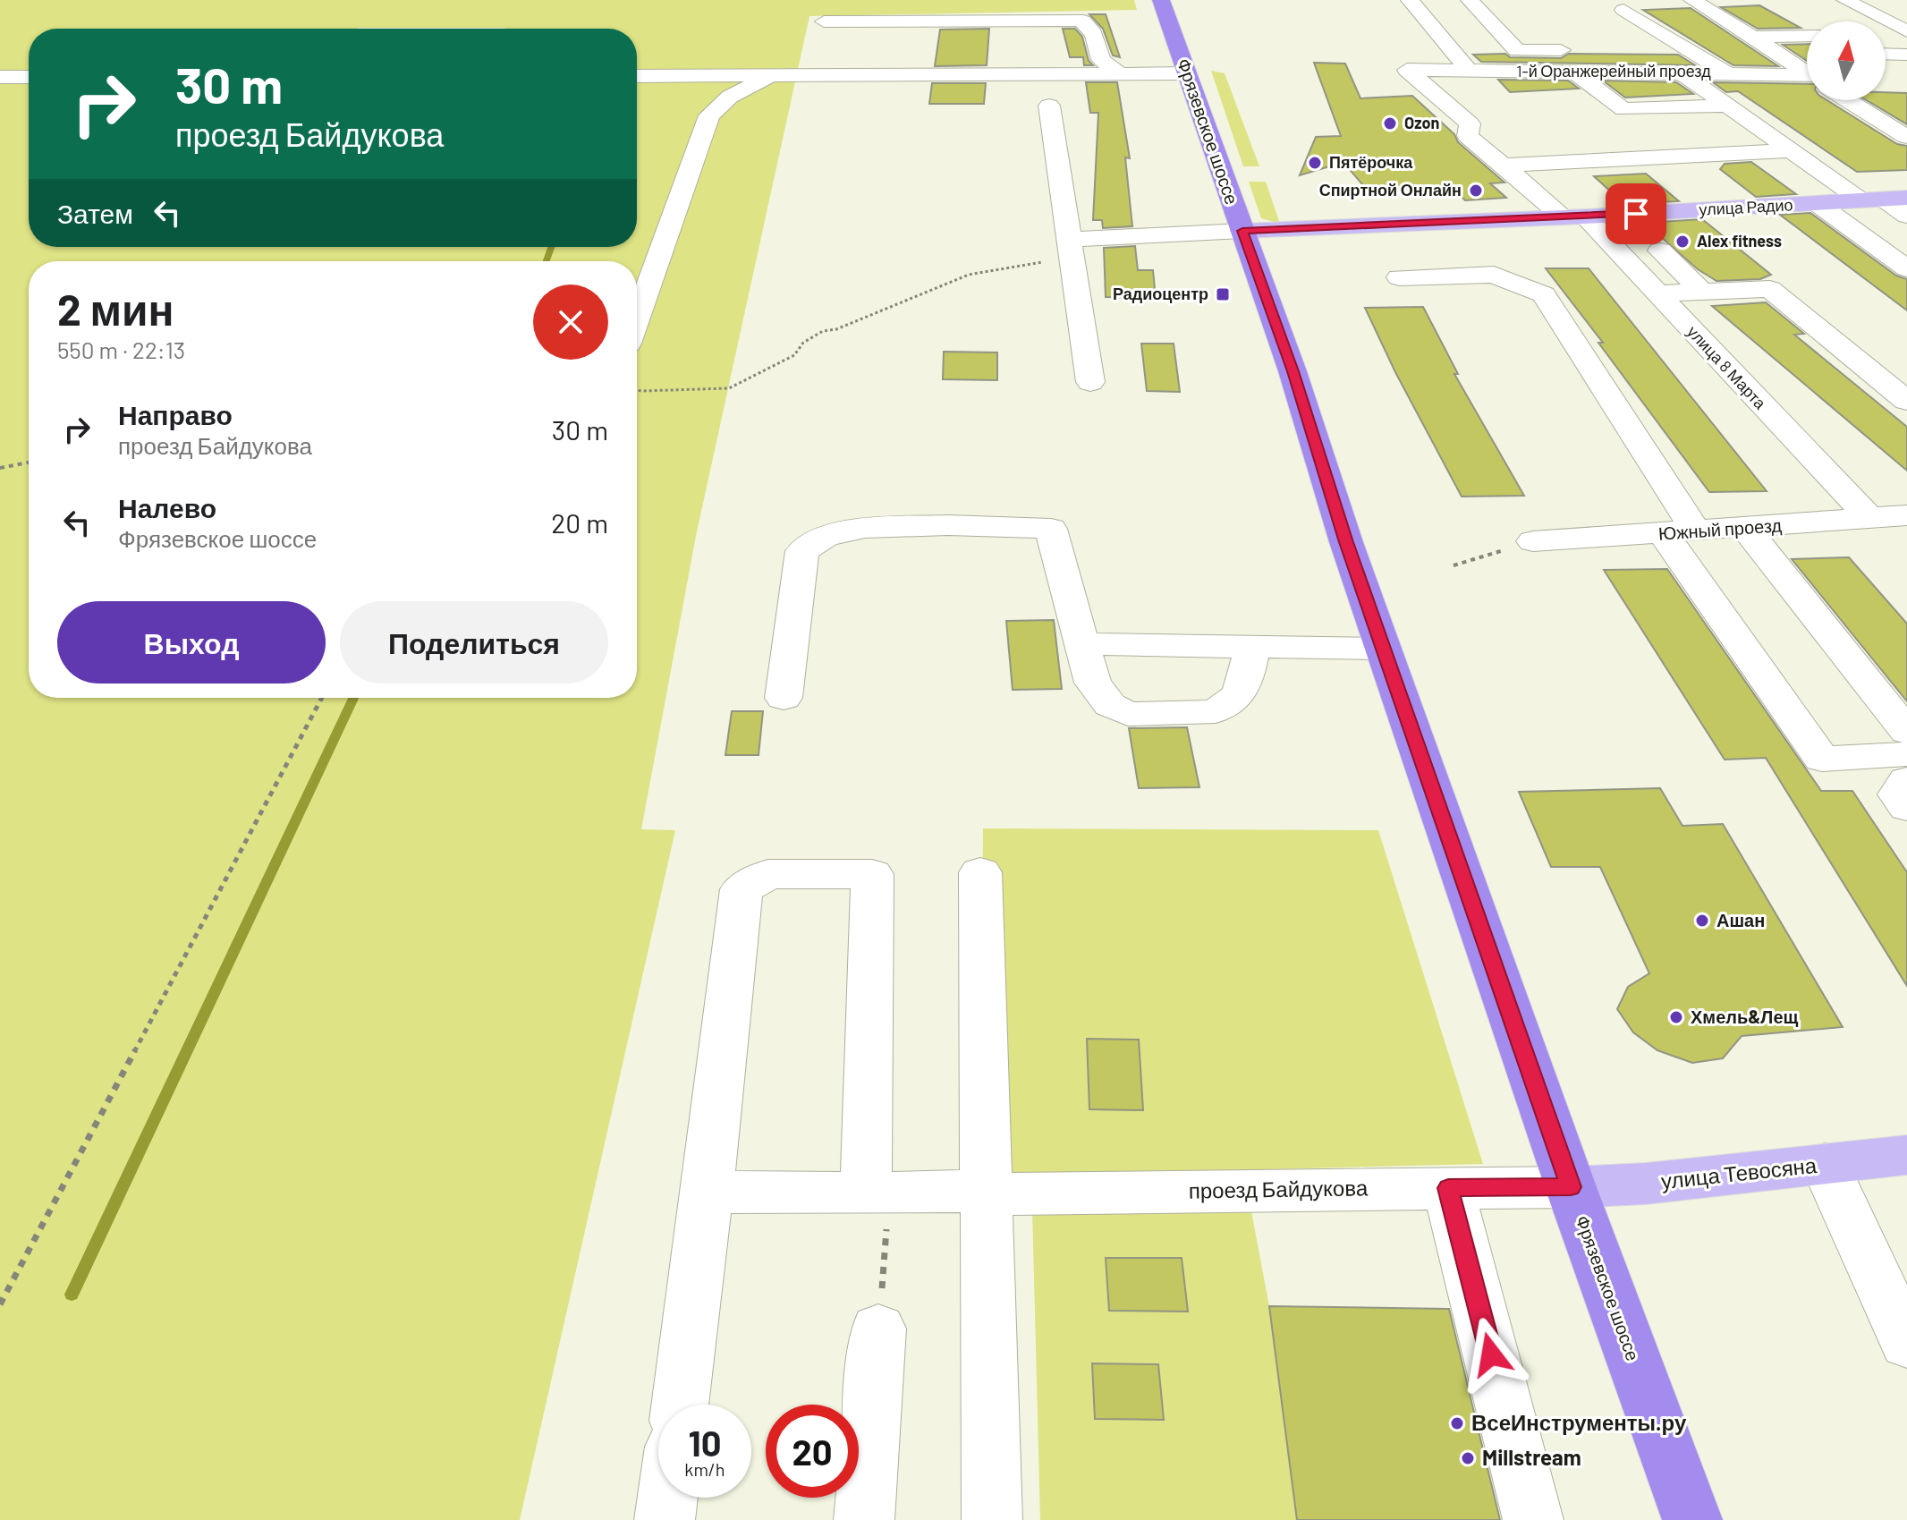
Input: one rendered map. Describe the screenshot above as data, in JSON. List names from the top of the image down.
{
  "streets": {
    "highway": ["Фрязевское шоссе"],
    "main road": ["улица Радио", "улица Тевосяна"],
    "street": [
      "1-й Оранжерейный проезд",
      "улица 8 Марта",
      "Южный проезд",
      "проезд Байдукова"
    ]
  },
  "crossings": [
    ["1-й Оранжерейный проезд", "улица 8 Марта"],
    ["Фрязевское шоссе", "улица Радио"],
    ["Фрязевское шоссе", "улица Тевосяна"],
    ["Фрязевское шоссе", "проезд Байдукова"],
    ["улица Радио", "улица 8 Марта"],
    ["улица 8 Марта", "Южный проезд"],
    ["улица Тевосяна", "проезд Байдукова"]
  ],
  "places": {
    "other": [
      "Ozon",
      "Пятёрочка",
      "Спиртной Онлайн",
      "Alex fitness",
      "Ашан",
      "Хмель&Лещ",
      "ВсеИнструменты.ру",
      "Millstream"
    ],
    "transit": ["Радиоцентр"]
  },
  "north": "top",
  "page": {
    "turn": ["30 m", "проезд Байдукова"],
    "then": "Затем",
    "heading": ["2 мин", "550 m · 22:13"],
    "list": [
      {
        "name": "Направо",
        "note": "проезд Байдукова",
        "value": "30 m"
      },
      {
        "name": "Налево",
        "note": "Фрязевское шоссе",
        "value": "20 m"
      }
    ],
    "buttons": ["Выход", "Поделиться"],
    "speed": "10 km/h",
    "limit": "20"
  }
}
